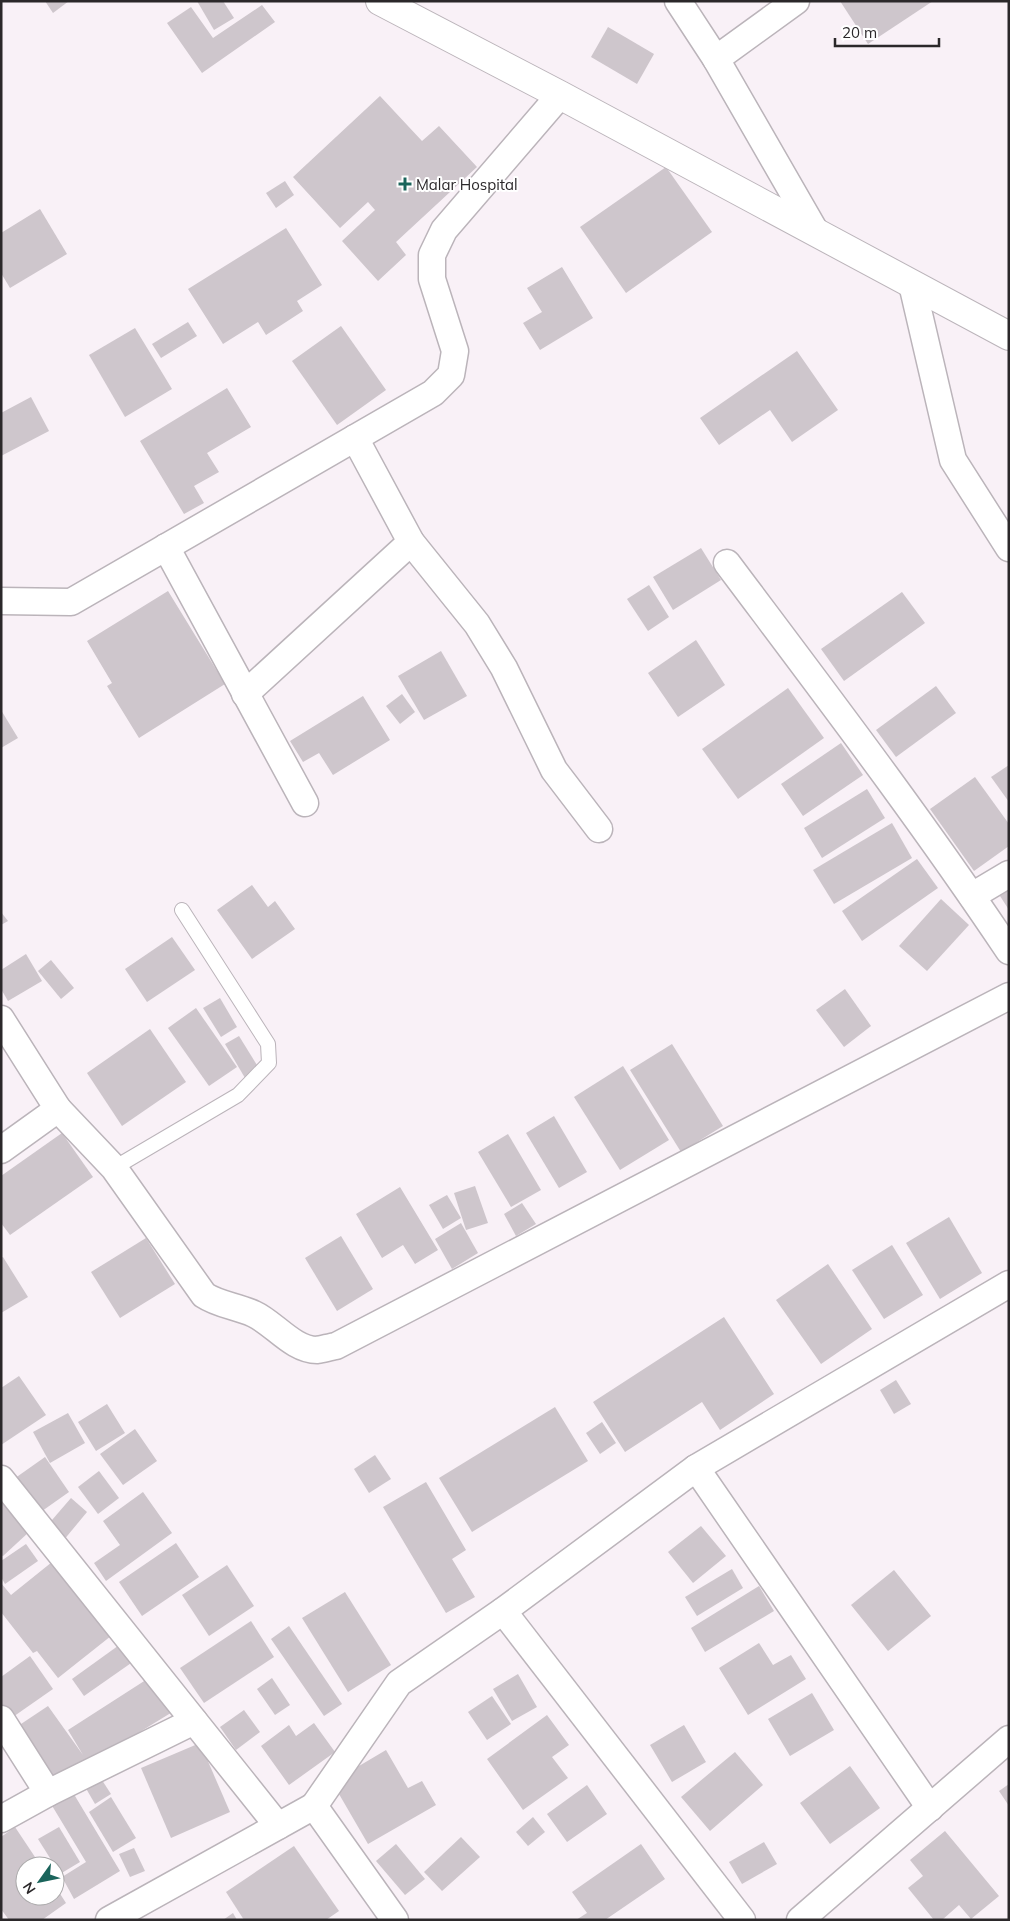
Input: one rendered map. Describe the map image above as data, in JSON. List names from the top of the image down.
{
  "places": {
    "health": ["Malar Hospital"]
  },
  "scale_bar": "20 m",
  "north": "bottom left"
}
